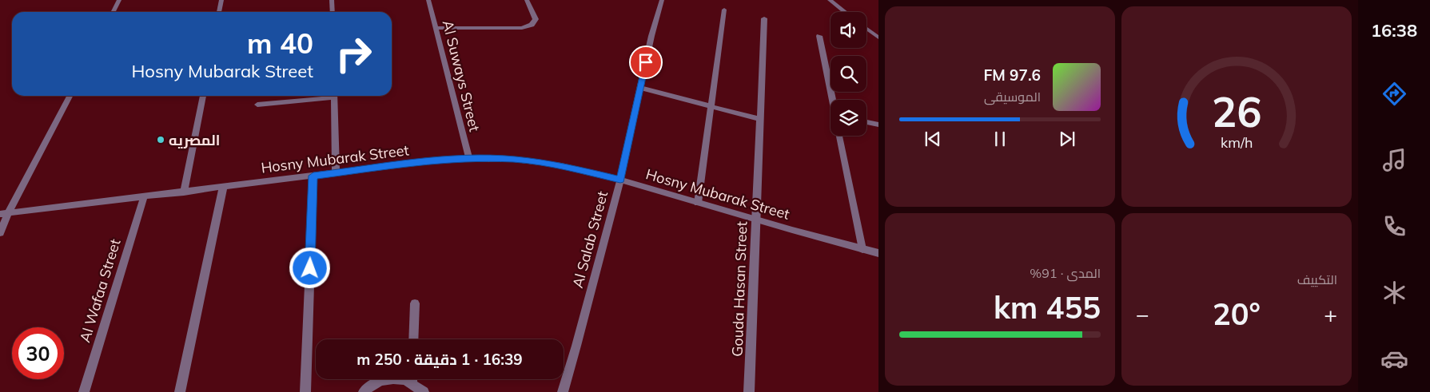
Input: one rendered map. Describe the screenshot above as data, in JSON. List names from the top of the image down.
{
  "streets": {
    "street": [
      "Al Suways Street",
      "Hosny Mubarak Street",
      "Al Salab Street",
      "Gouda Hasan Street",
      "Al Wafaa Street"
    ]
  },
  "crossings": [
    ["Al Suways Street", "Hosny Mubarak Street"],
    ["Hosny Mubarak Street", "Al Salab Street"],
    ["Hosny Mubarak Street", "Gouda Hasan Street"],
    ["Hosny Mubarak Street", "Al Wafaa Street"]
  ],
  "places": ["المصريه"],
  "page": {
    "tabs": "16:38",
    "turn": ["40 m", "Hosny Mubarak Street"],
    "song": ["97.6 FM", "الموسيقى"],
    "tile": [
      "التكييف",
      ["المدى · 91%", "455 km"]
    ],
    "heat": ["−", "20°", "+"],
    "limit": "30",
    "trip": "16:39 · 1 دقيقة · 250 m",
    "gauge": ["26", "km/h"]
  }
}
